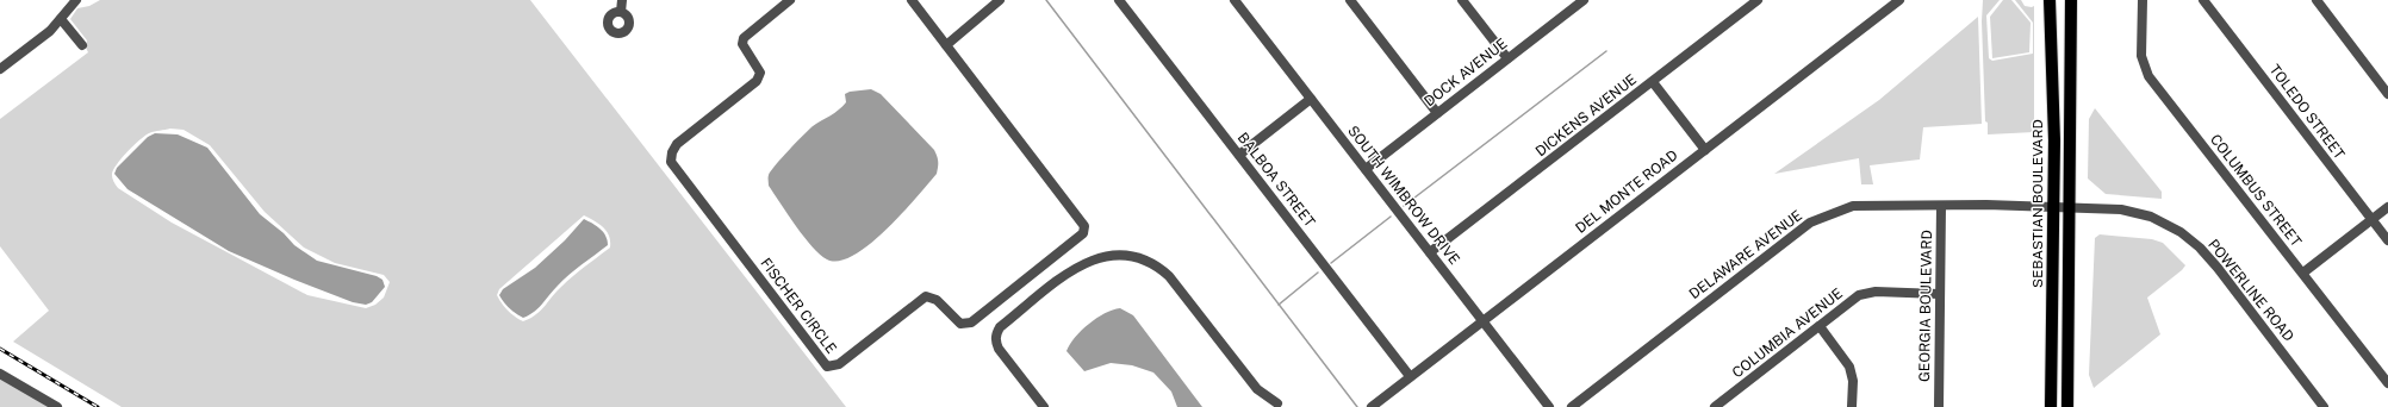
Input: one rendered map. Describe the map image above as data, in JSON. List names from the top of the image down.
{
  "streets": {
    "main road": ["SEBASTIAN BOULEVARD"],
    "street": [
      "DOCK AVENUE",
      "TOLEDO STREET",
      "DICKENS AVENUE",
      "BALBOA STREET",
      "COLUMBUS STREET",
      "DEL MONTE ROAD",
      "SOUTH WIMBROW DRIVE",
      "DELAWARE AVENUE",
      "POWERLINE ROAD",
      "FISCHER CIRCLE",
      "GEORGIA BOULEVARD",
      "COLUMBIA AVENUE"
    ]
  },
  "crossings": [
    ["DOCK AVENUE", "SOUTH WIMBROW DRIVE"],
    ["DICKENS AVENUE", "SOUTH WIMBROW DRIVE"],
    ["BALBOA STREET", "DEL MONTE ROAD"],
    ["DEL MONTE ROAD", "SOUTH WIMBROW DRIVE"],
    ["SEBASTIAN BOULEVARD", "DELAWARE AVENUE"],
    ["SEBASTIAN BOULEVARD", "POWERLINE ROAD"],
    ["DELAWARE AVENUE", "POWERLINE ROAD"],
    ["DELAWARE AVENUE", "GEORGIA BOULEVARD"],
    ["GEORGIA BOULEVARD", "COLUMBIA AVENUE"]
  ]
}
